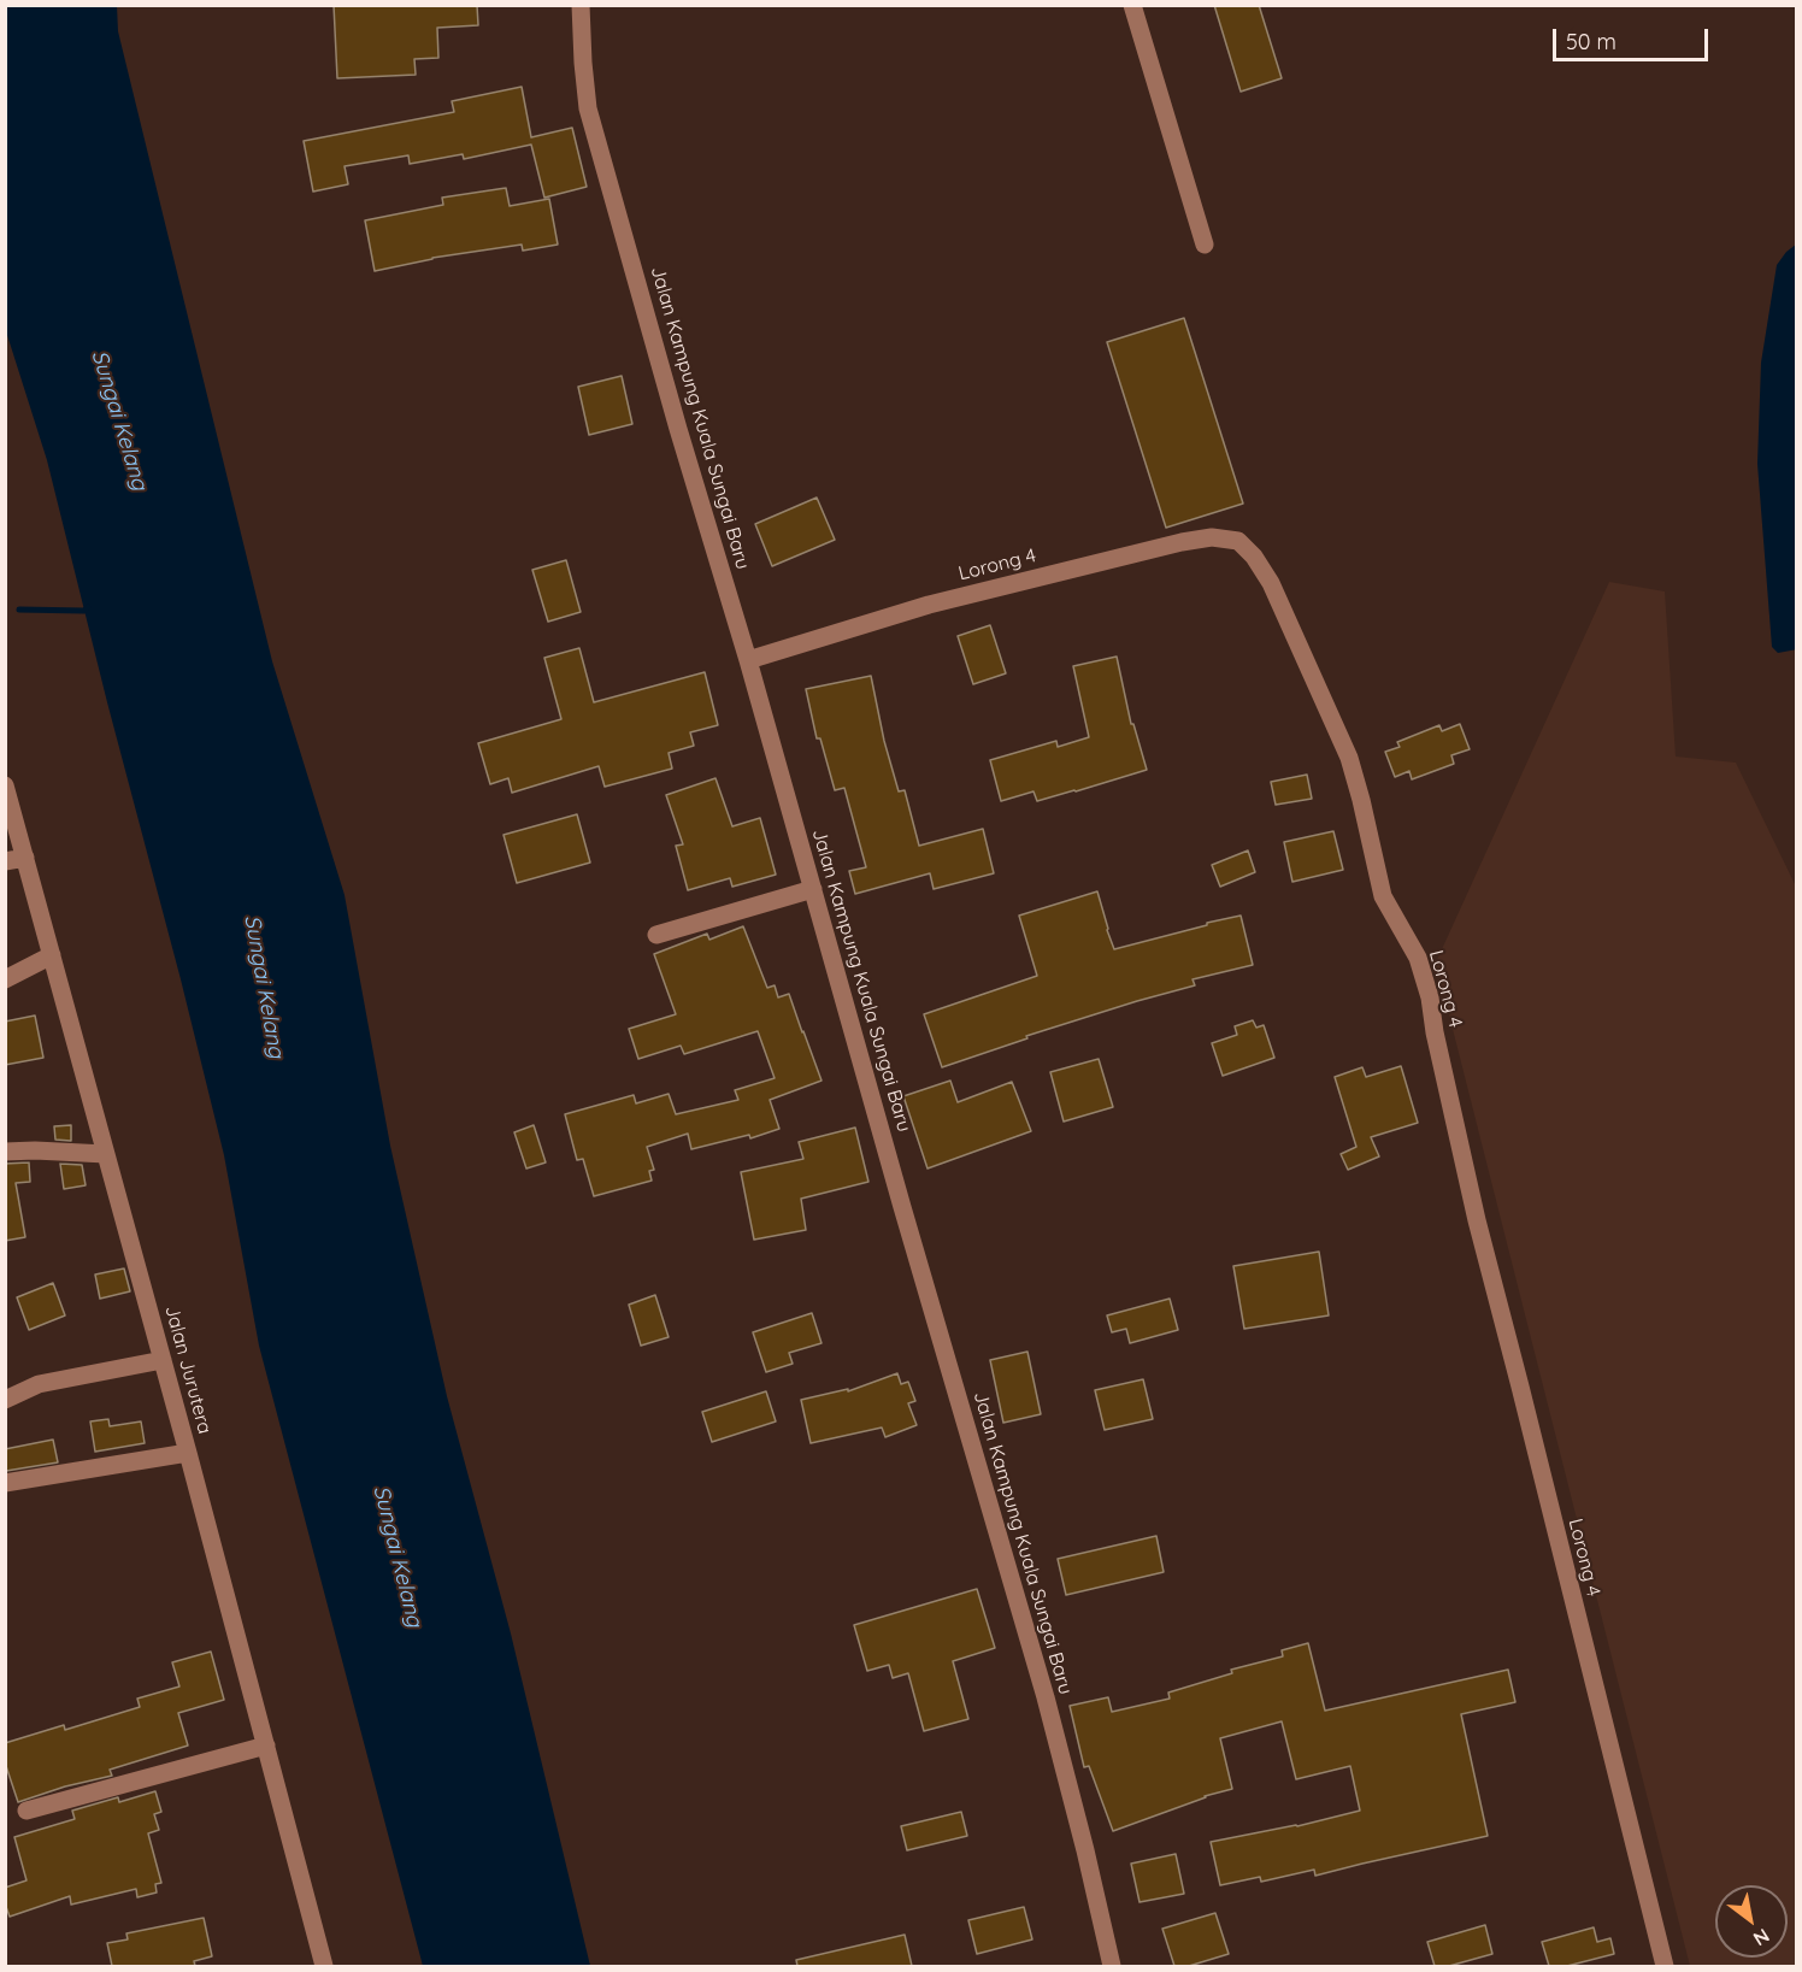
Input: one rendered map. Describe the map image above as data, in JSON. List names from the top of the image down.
{
  "streets": {
    "street": ["Jalan Kampung Kuala Sungai Baru", "Lorong 4", "Jalan Jurutera"]
  },
  "crossings": [
    ["Jalan Kampung Kuala Sungai Baru", "Lorong 4"]
  ],
  "water": ["Sungai Kelang"],
  "scale_bar": "50 m",
  "north": "bottom right"
}
